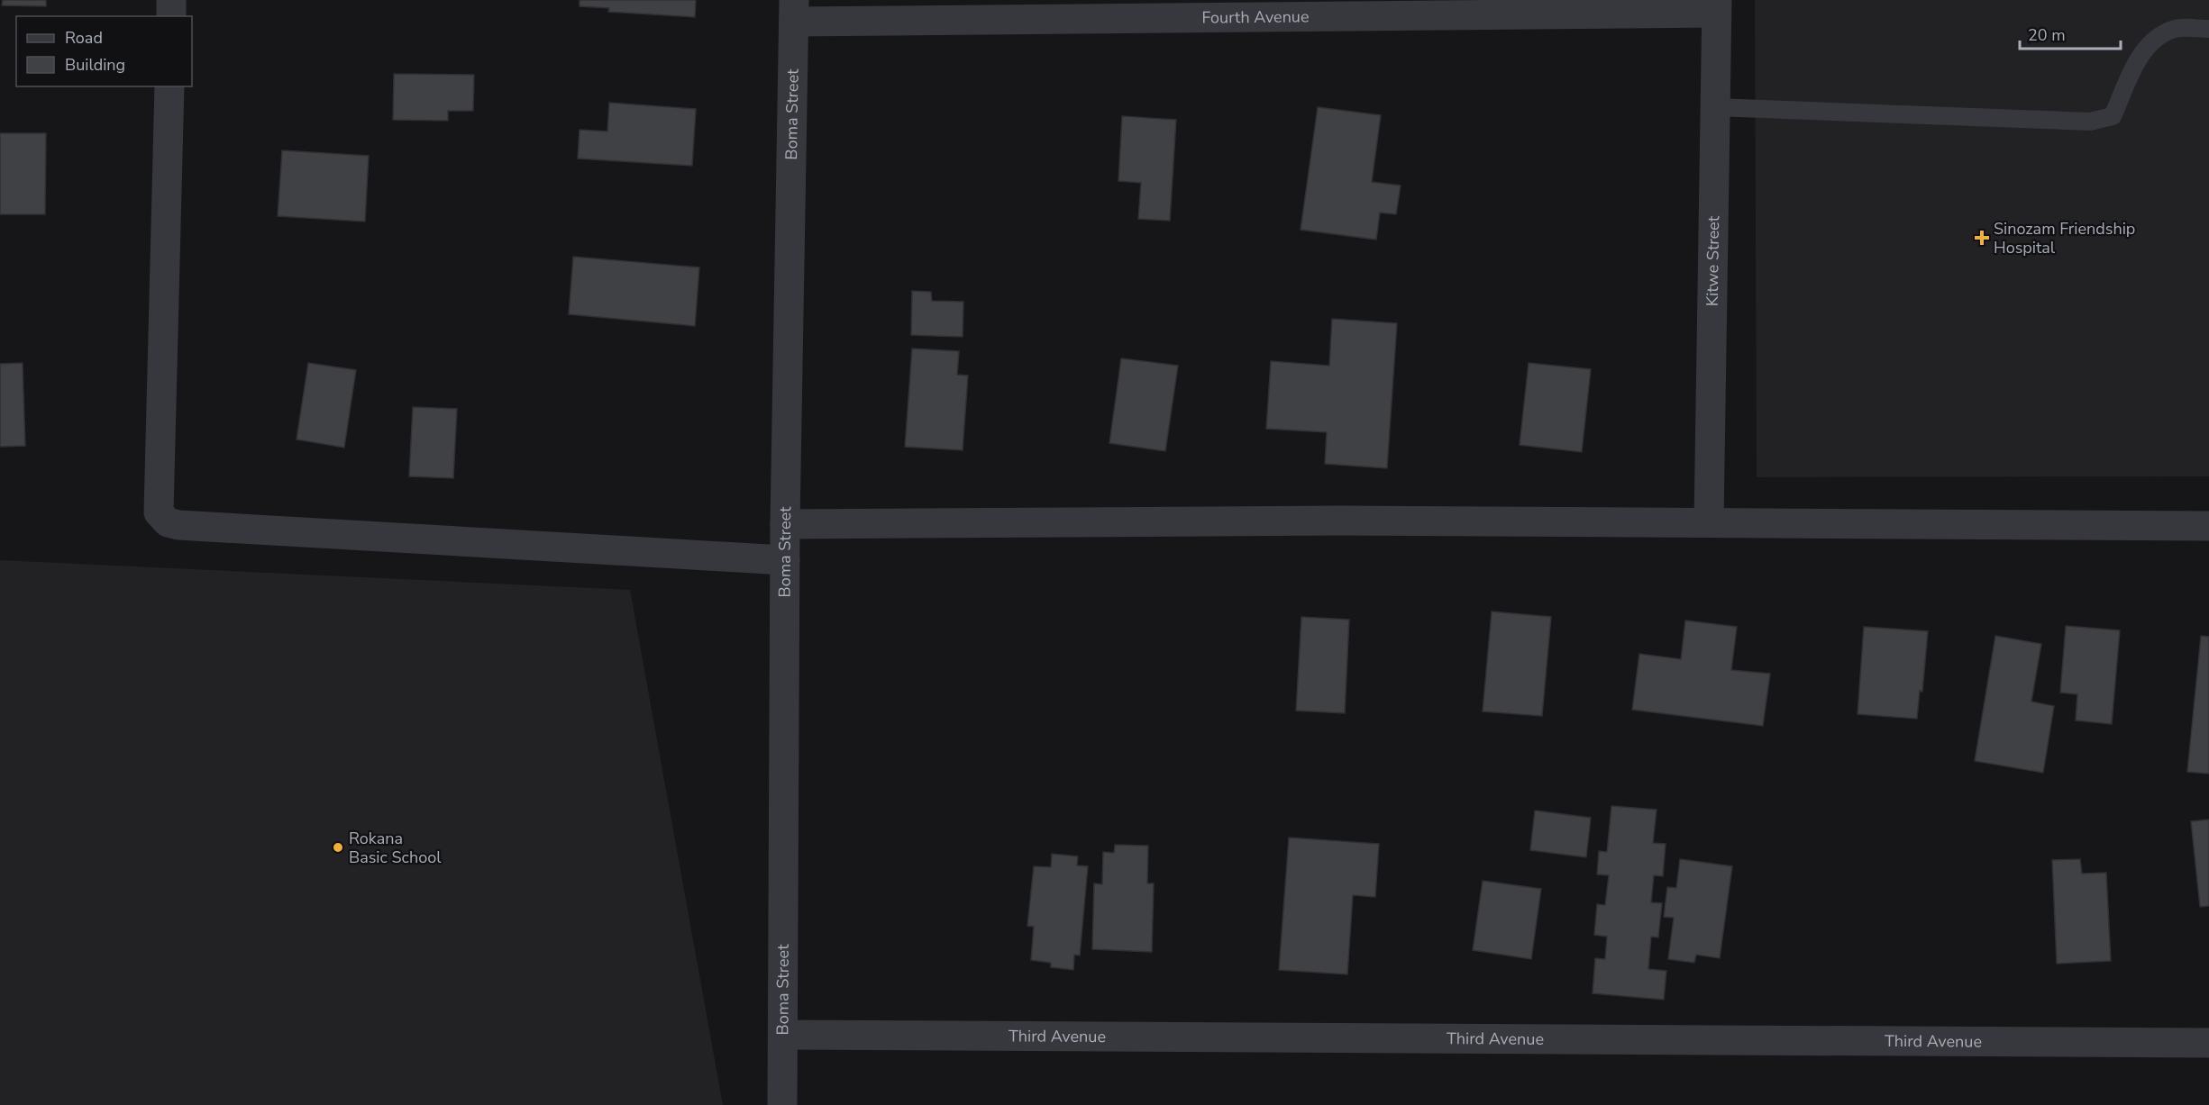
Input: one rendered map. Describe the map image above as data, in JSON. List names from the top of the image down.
{
  "streets": {
    "street": [
      "Fourth Avenue",
      "Boma Street",
      "Kitwe Street",
      "Third Avenue"
    ]
  },
  "crossings": [
    ["Fourth Avenue", "Boma Street"],
    ["Fourth Avenue", "Kitwe Street"],
    ["Boma Street", "Third Avenue"]
  ],
  "places": {
    "health": ["Sinozam Friendship Hospital"],
    "other": ["Rokana Basic School"]
  },
  "legend": ["Road", "Building"],
  "scale_bar": "20 m"
}
